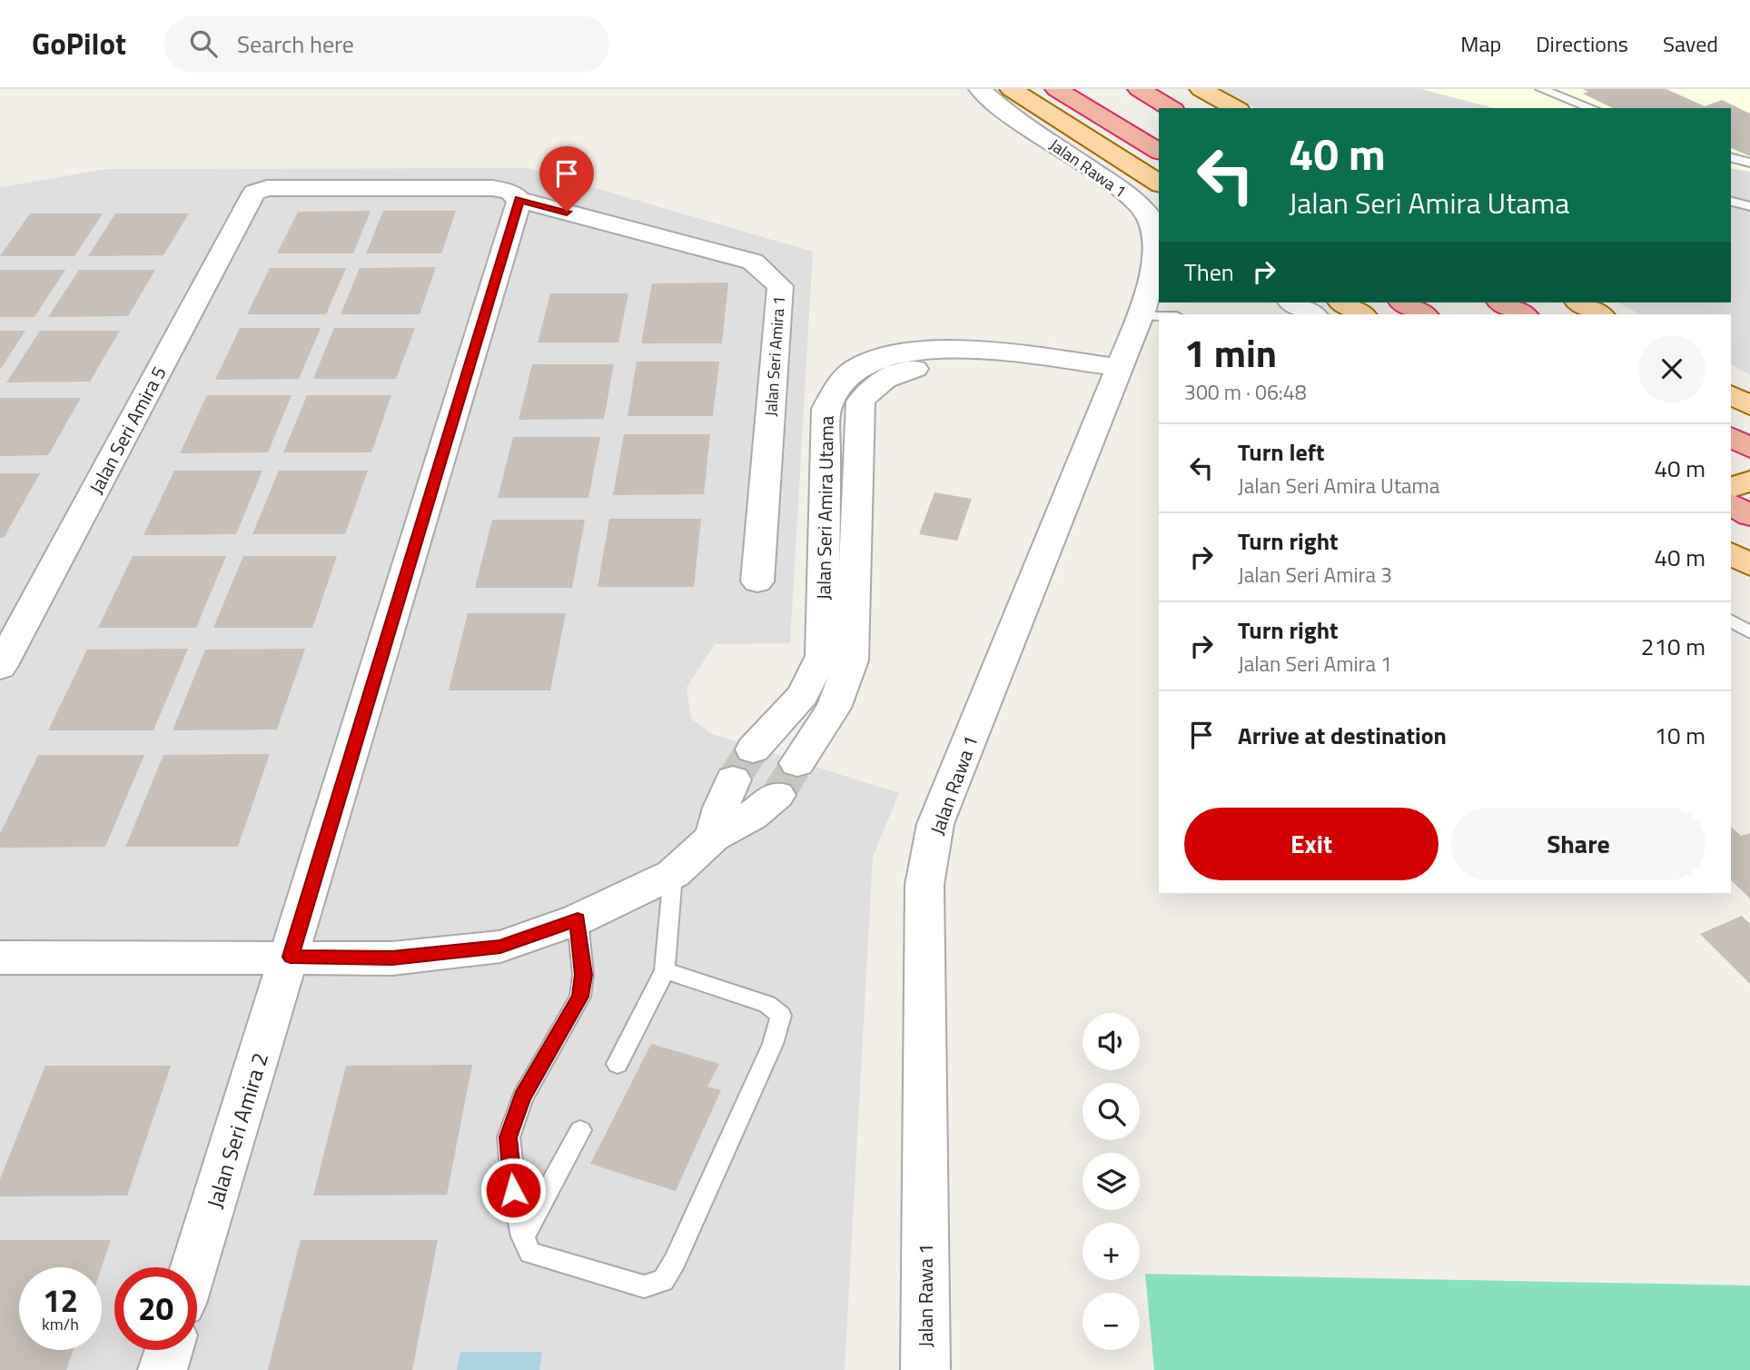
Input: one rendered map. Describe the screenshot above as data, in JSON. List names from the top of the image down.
{
  "streets": {
    "street": [
      "Jalan Rawa 1",
      "Jalan Seri Amira 1",
      "Jalan Seri Amira 5",
      "Jalan Seri Amira Utama",
      "Jalan Seri Amira 2"
    ]
  },
  "crossings": [
    ["Jalan Rawa 1", "Jalan Seri Amira Utama"],
    ["Jalan Seri Amira 1", "Jalan Seri Amira 5"],
    ["Jalan Seri Amira 1", "Jalan Seri Amira 2"],
    ["Jalan Seri Amira 5", "Jalan Seri Amira 2"]
  ],
  "page": {
    "header": "GoPilot",
    "search": "Search here",
    "nav": ["Map", "Directions", "Saved"],
    "turn": ["40 m", "Jalan Seri Amira Utama"],
    "then": "Then",
    "heading": ["1 min", "300 m · 06:48"],
    "list": [
      {
        "name": "Turn left",
        "note": "Jalan Seri Amira Utama",
        "value": "40 m"
      },
      {
        "name": "Turn right",
        "note": "Jalan Seri Amira 3",
        "value": "40 m"
      },
      {
        "name": "Turn right",
        "note": "Jalan Seri Amira 1",
        "value": "210 m"
      },
      {
        "name": "Arrive at destination",
        "value": "10 m"
      }
    ],
    "buttons": ["Exit", "Share"],
    "map_buttons": ["+", "−"],
    "speed": "12 km/h",
    "limit": "20"
  }
}
